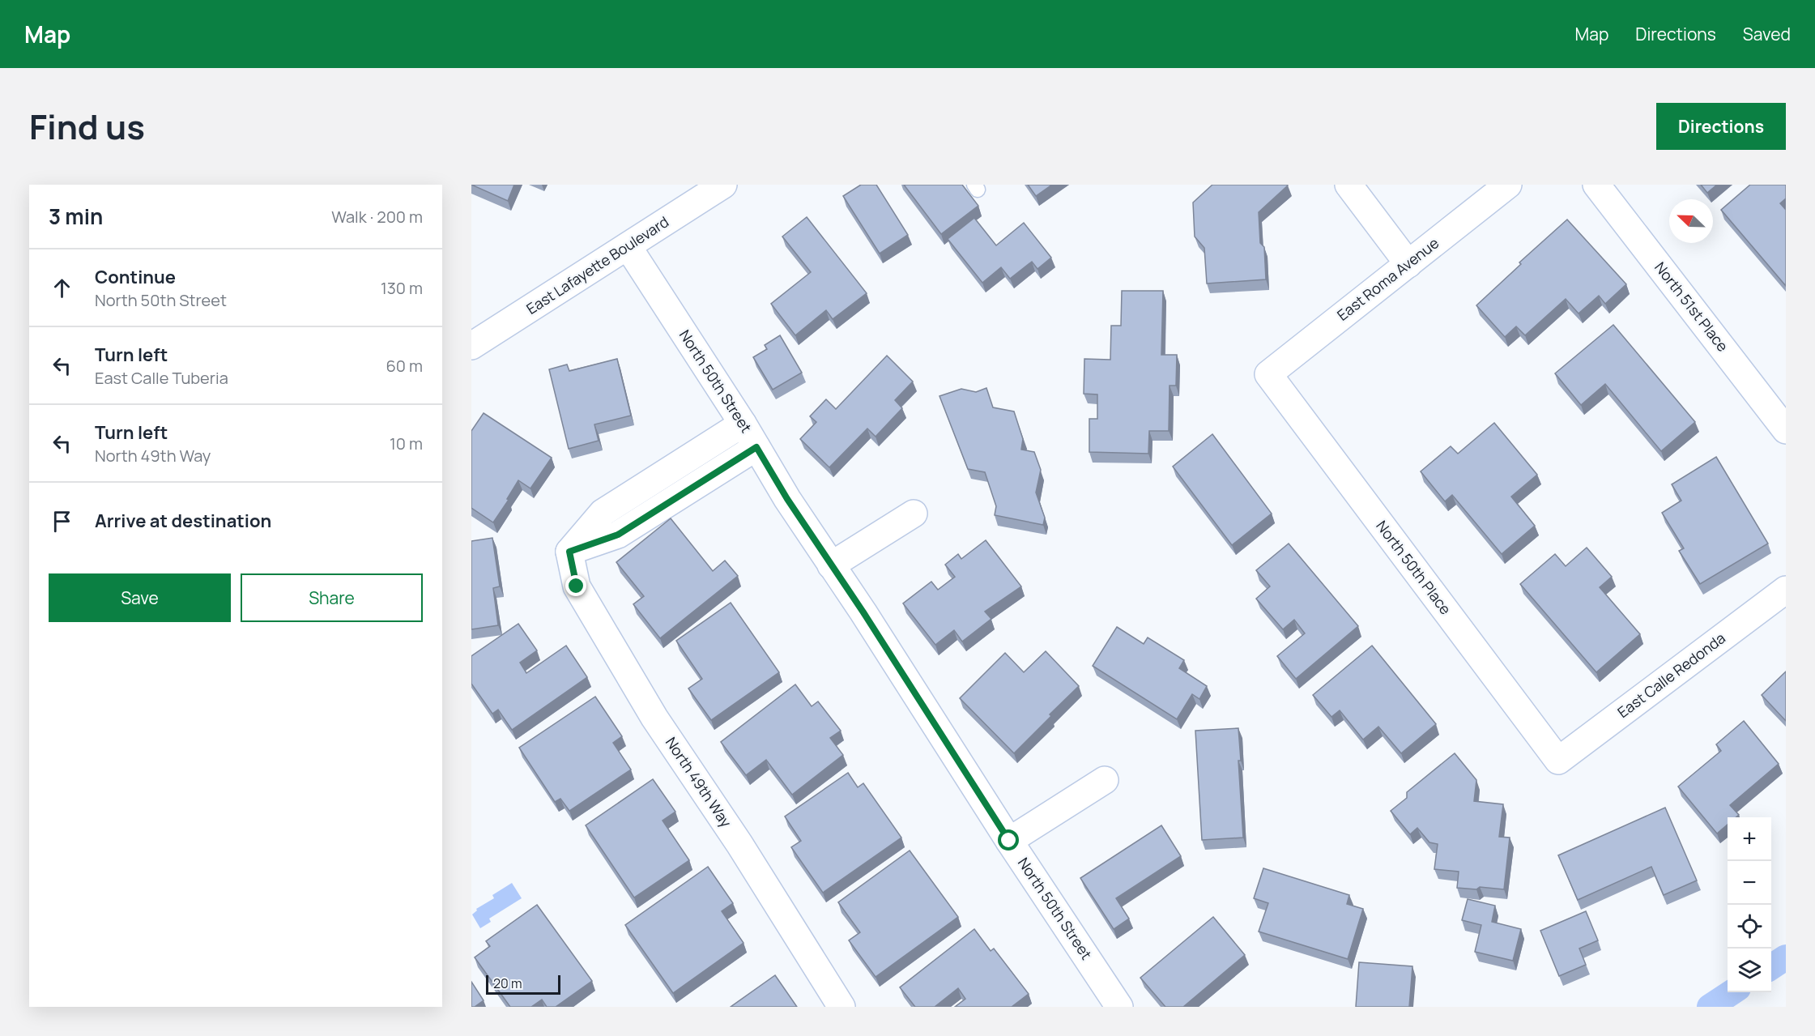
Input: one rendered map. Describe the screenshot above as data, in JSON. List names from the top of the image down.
{
  "streets": {
    "street": [
      "East Lafayette Boulevard",
      "East Roma Avenue",
      "North 51st Place",
      "North 50th Street",
      "North 50th Place",
      "East Calle Redonda",
      "North 49th Way"
    ]
  },
  "crossings": [
    ["East Lafayette Boulevard", "North 50th Street"],
    ["East Roma Avenue", "North 50th Place"],
    ["North 50th Place", "East Calle Redonda"]
  ],
  "scale_bar": "20 m",
  "north": "top left",
  "page": {
    "header": "Map",
    "nav": ["Map", "Directions", "Saved"],
    "title": "Find us",
    "buttons": [
      "Directions",
      ["Save", "Share"]
    ],
    "heading": ["3 min", "Walk · 200 m"],
    "list": [
      ["Continue", "North 50th Street", "130 m"],
      ["Turn left", "East Calle Tuberia", "60 m"],
      ["Turn left", "North 49th Way", "10 m"],
      "Arrive at destination"
    ],
    "map_buttons": ["+", "−"],
    "scale": "20 m"
  }
}
